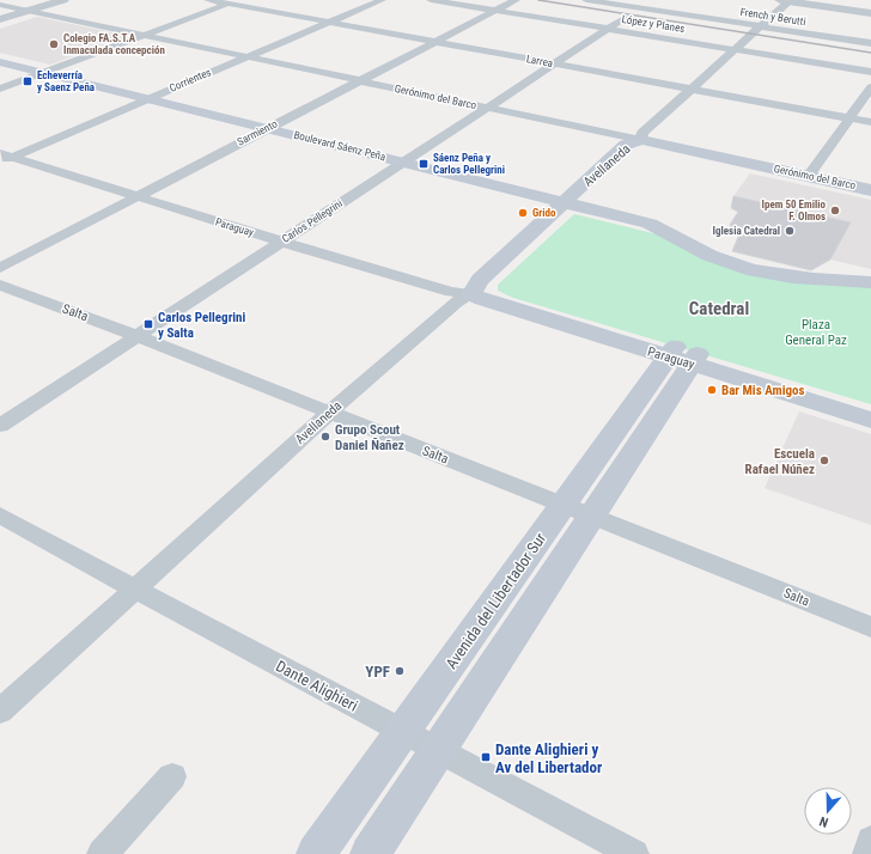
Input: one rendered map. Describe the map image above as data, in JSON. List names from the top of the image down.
{
  "streets": {
    "main road": [
      "Gerónimo del Barco",
      "Boulevard Sáenz Peña",
      "Avellaneda",
      "Paraguay",
      "Avenida del Libertador Sur"
    ],
    "street": [
      "French y Berutti",
      "López y Planes",
      "Larrea",
      "Corrientes",
      "Sarmiento",
      "Carlos Pellegrini",
      "Salta",
      "Dante Alighieri"
    ]
  },
  "crossings": [
    ["French y Berutti", "Avellaneda"],
    ["López y Planes", "Sarmiento"],
    ["López y Planes", "Avellaneda"],
    ["López y Planes", "Carlos Pellegrini"],
    ["Larrea", "Corrientes"],
    ["Larrea", "Sarmiento"],
    ["Larrea", "Avellaneda"],
    ["Larrea", "Carlos Pellegrini"],
    ["Corrientes", "Gerónimo del Barco"],
    ["Corrientes", "Boulevard Sáenz Peña"],
    ["Corrientes", "Paraguay"],
    ["Gerónimo del Barco", "Sarmiento"],
    ["Gerónimo del Barco", "Avellaneda"],
    ["Gerónimo del Barco", "Carlos Pellegrini"],
    ["Sarmiento", "Boulevard Sáenz Peña"],
    ["Sarmiento", "Paraguay"],
    ["Boulevard Sáenz Peña", "Avellaneda"],
    ["Boulevard Sáenz Peña", "Carlos Pellegrini"],
    ["Avellaneda", "Paraguay"],
    ["Avellaneda", "Salta"],
    ["Avellaneda", "Dante Alighieri"],
    ["Carlos Pellegrini", "Paraguay"],
    ["Carlos Pellegrini", "Salta"],
    ["Paraguay", "Avenida del Libertador Sur"],
    ["Salta", "Avenida del Libertador Sur"],
    ["Avenida del Libertador Sur", "Dante Alighieri"]
  ],
  "districts": ["Catedral"],
  "parks": ["Plaza General Paz"],
  "places": {
    "other": [
      "Colegio FA.S.T.A Inmaculada concepción",
      "Ipem 50 Emilio F. Olmos",
      "Grido",
      "Iglesia Catedral",
      "Bar Mis Amigos",
      "Grupo Scout Daniel Ñañez",
      "Escuela Rafael Núñez",
      "YPF"
    ],
    "transit": [
      "Echeverría y Saenz Peña",
      "Sáenz Peña y Carlos Pellegrini",
      "Carlos Pellegrini y Salta",
      "Dante Alighieri y Av del Libertador"
    ]
  },
  "north": "bottom"
}
